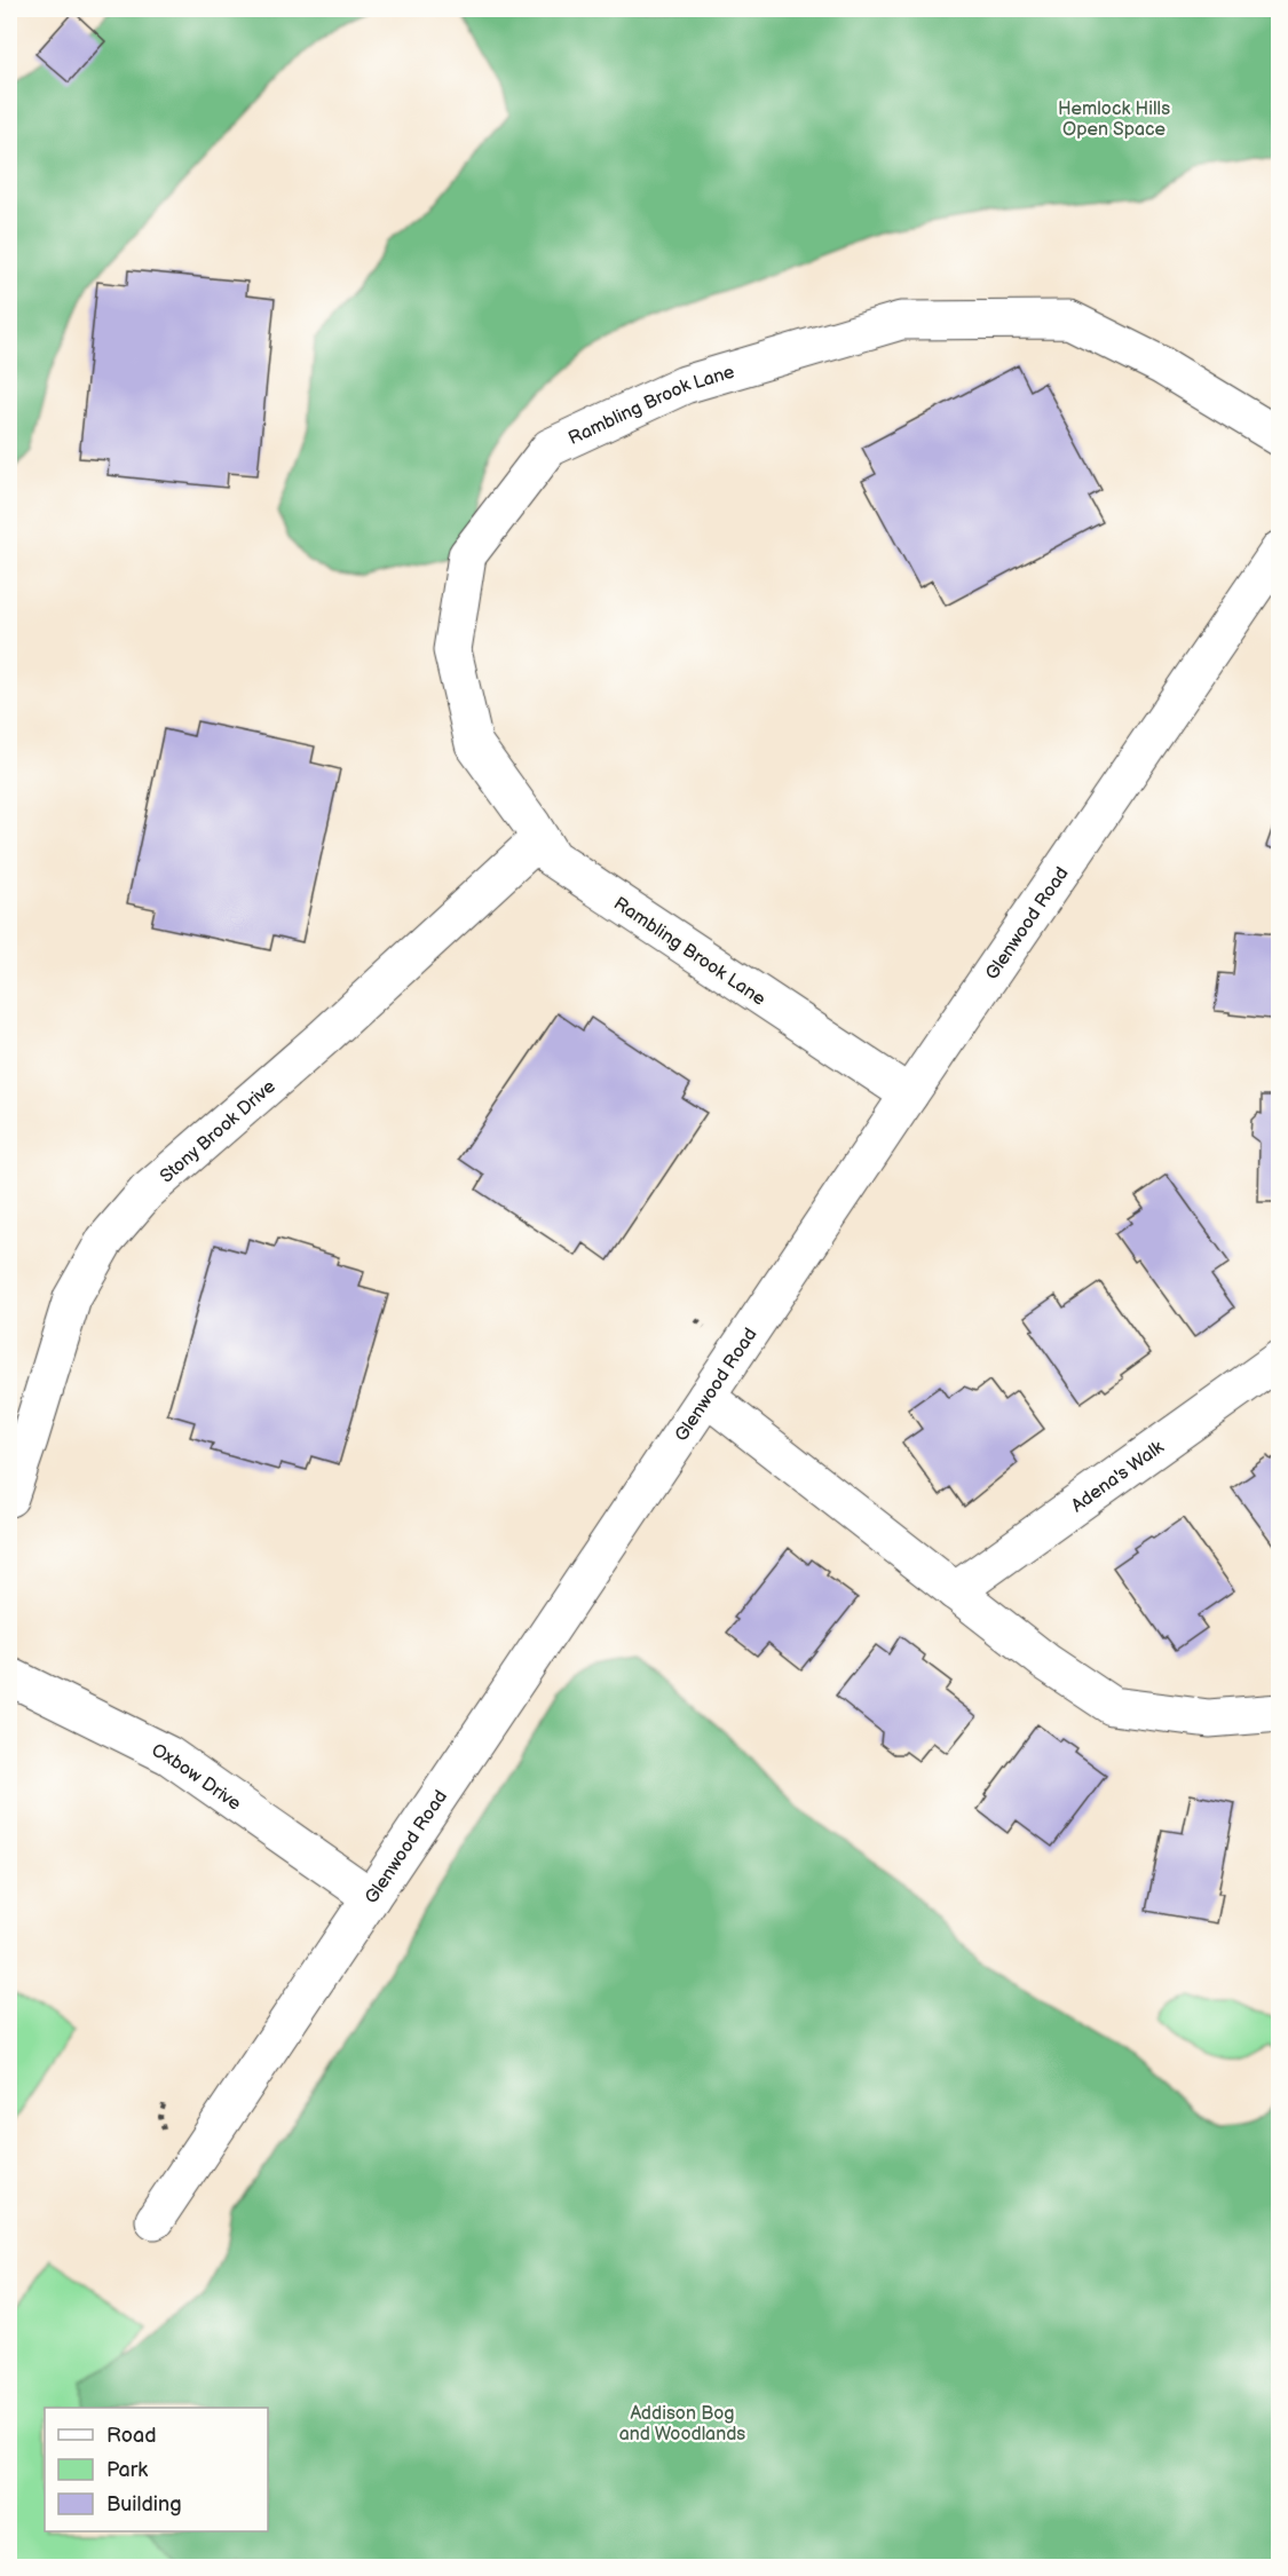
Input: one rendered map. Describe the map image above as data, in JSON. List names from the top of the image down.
{
  "streets": {
    "street": [
      "Rambling Brook Lane",
      "Glenwood Road",
      "Stony Brook Drive",
      "Adena's Walk",
      "Oxbow Drive"
    ]
  },
  "crossings": [
    ["Rambling Brook Lane", "Glenwood Road"],
    ["Rambling Brook Lane", "Stony Brook Drive"],
    ["Glenwood Road", "Oxbow Drive"]
  ],
  "parks": ["Hemlock Hills Open Space", "Addison Bog and Woodlands"],
  "legend": ["Road", "Park", "Building"]
}
